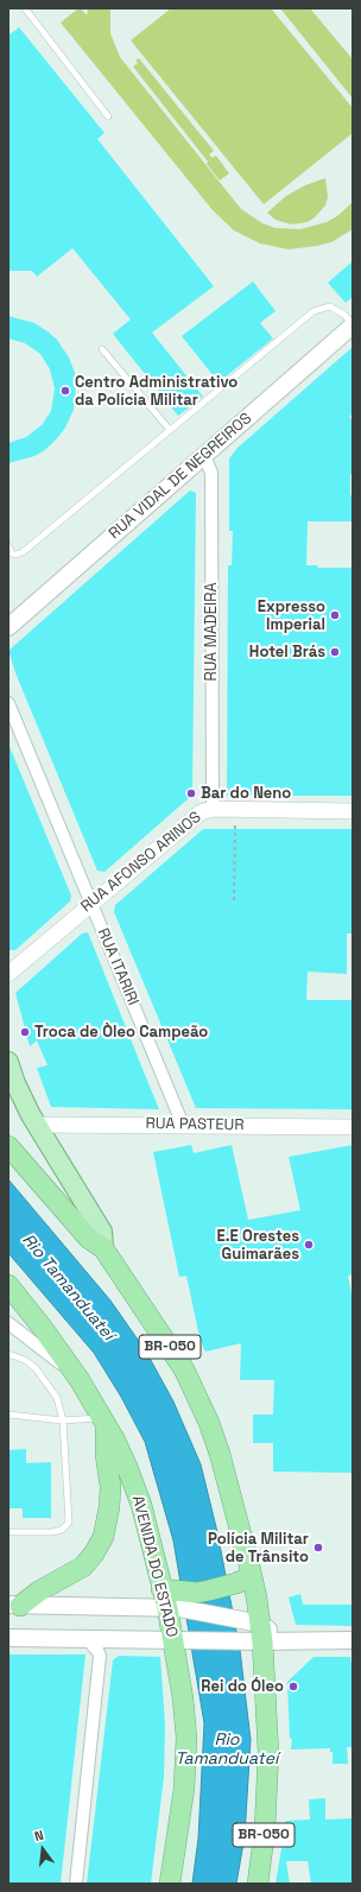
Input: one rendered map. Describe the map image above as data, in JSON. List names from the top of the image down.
{
  "streets": {
    "highway": ["BR-050", "AVENIDA DO ESTADO"],
    "main road": ["RUA VIDAL DE NEGREIROS"],
    "street": [
      "RUA MADEIRA",
      "RUA AFONSO ARINOS",
      "RUA ITARIRI",
      "RUA PASTEUR"
    ]
  },
  "crossings": [
    ["RUA VIDAL DE NEGREIROS", "RUA MADEIRA"],
    ["RUA MADEIRA", "RUA AFONSO ARINOS"],
    ["RUA AFONSO ARINOS", "RUA ITARIRI"],
    ["RUA ITARIRI", "RUA PASTEUR"]
  ],
  "water": ["Rio Tamanduateí"],
  "places": [
    "Centro Administrativo da Polícia Militar",
    "Expresso Imperial",
    "Hotel Brás",
    "Bar do Neno",
    "Troca de Òleo Campeão",
    "E.E Orestes Guimarães",
    "Polícia Militar de Trânsito",
    "Rei do Óleo"
  ],
  "north": "top"
}
